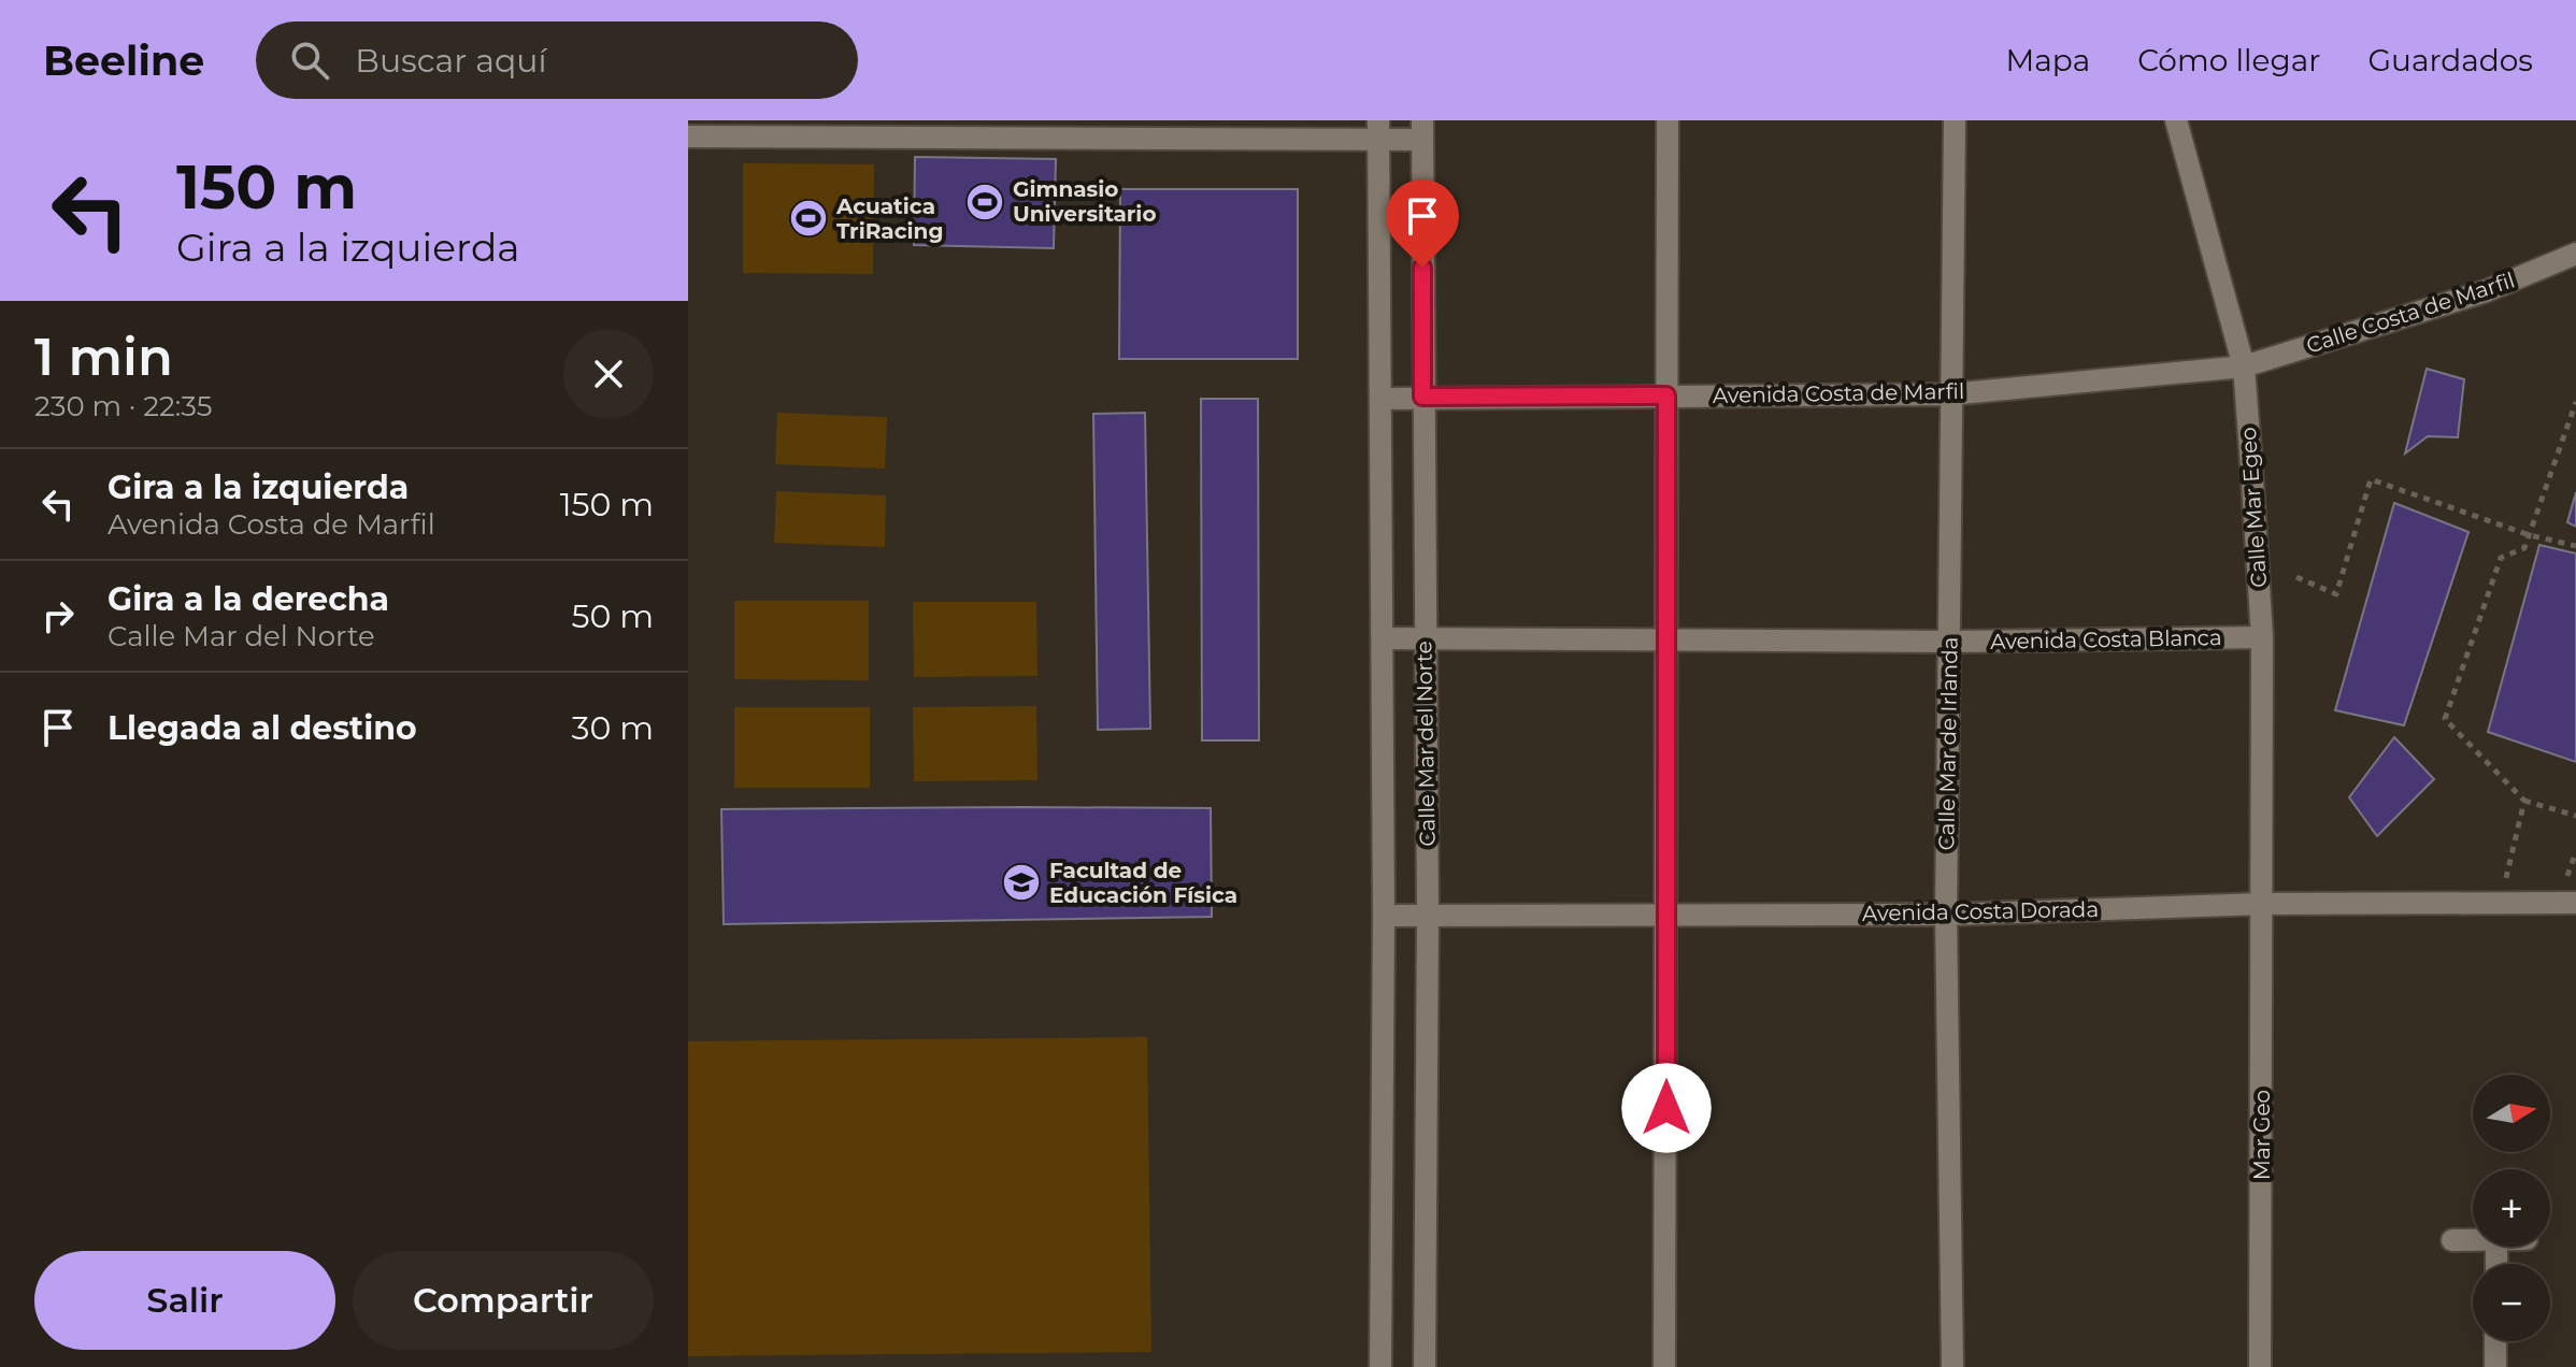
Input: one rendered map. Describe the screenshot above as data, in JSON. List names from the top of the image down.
{
  "streets": {
    "street": [
      "Calle Costa de Marfil",
      "Avenida Costa de Marfil",
      "Calle Mar Egeo",
      "Avenida Costa Blanca",
      "Calle Mar del Norte",
      "Calle Mar de Irlanda",
      "Avenida Costa Dorada",
      "Mar Geo"
    ]
  },
  "crossings": [
    ["Calle Costa de Marfil", "Avenida Costa de Marfil"],
    ["Calle Costa de Marfil", "Calle Mar Egeo"],
    ["Avenida Costa de Marfil", "Calle Mar Egeo"],
    ["Avenida Costa de Marfil", "Calle Mar del Norte"],
    ["Avenida Costa de Marfil", "Calle Mar de Irlanda"],
    ["Calle Mar Egeo", "Avenida Costa Blanca"],
    ["Calle Mar Egeo", "Avenida Costa Dorada"],
    ["Calle Mar Egeo", "Mar Geo"],
    ["Avenida Costa Blanca", "Calle Mar del Norte"],
    ["Avenida Costa Blanca", "Calle Mar de Irlanda"],
    ["Calle Mar del Norte", "Avenida Costa Dorada"],
    ["Calle Mar de Irlanda", "Avenida Costa Dorada"],
    ["Avenida Costa Dorada", "Mar Geo"]
  ],
  "places": {
    "sports": ["Gimnasio Universitario", "Acuatica TriRacing"],
    "school or university": ["Facultad de Educación Física"]
  },
  "north": "right",
  "page": {
    "header": "Beeline",
    "search": "Buscar aquí",
    "nav": ["Mapa", "Cómo llegar", "Guardados"],
    "turn": ["150 m", "Gira a la izquierda"],
    "heading": ["1 min", "230 m · 22:35"],
    "list": [
      {
        "name": "Gira a la izquierda",
        "note": "Avenida Costa de Marfil",
        "value": "150 m"
      },
      {
        "name": "Gira a la derecha",
        "note": "Calle Mar del Norte",
        "value": "50 m"
      },
      {
        "name": "Llegada al destino",
        "value": "30 m"
      }
    ],
    "map_buttons": ["+", "−"],
    "buttons": ["Salir", "Compartir"]
  }
}
